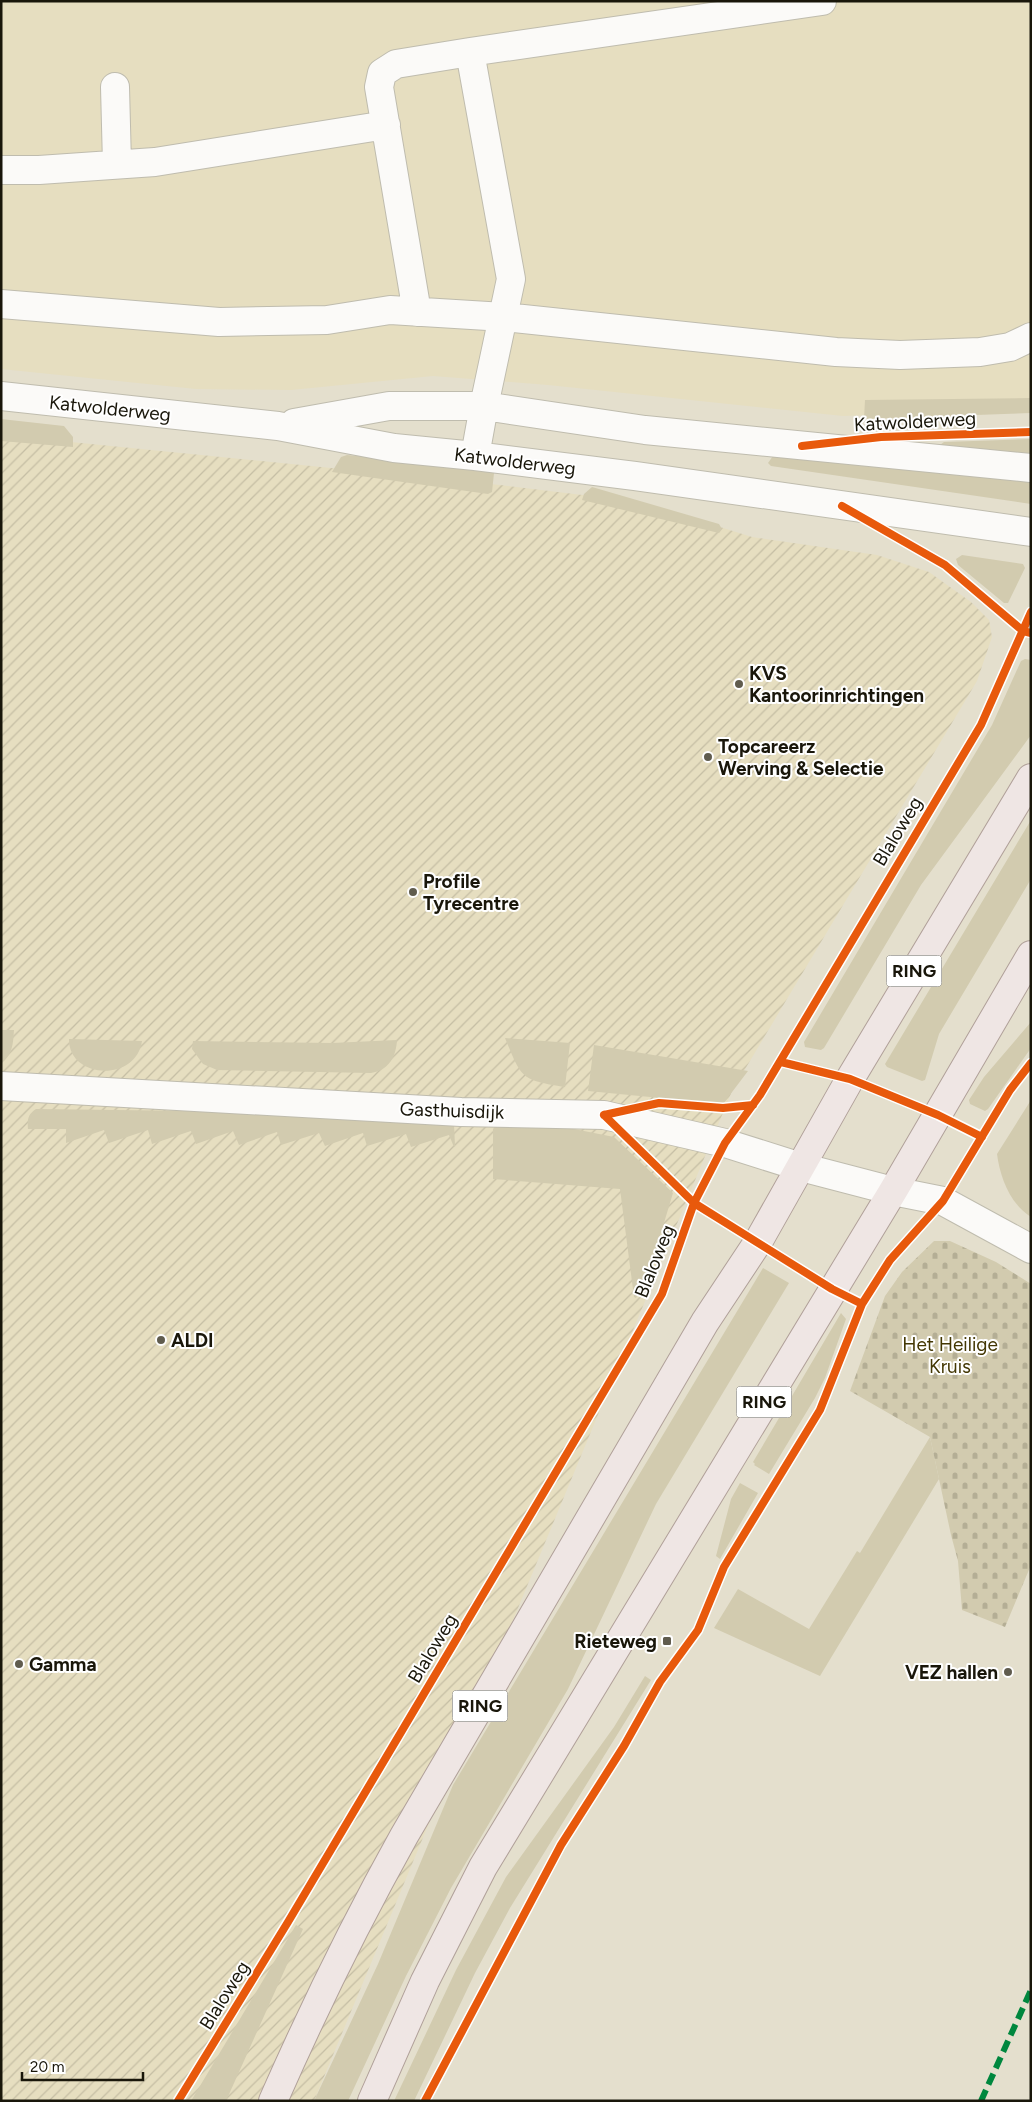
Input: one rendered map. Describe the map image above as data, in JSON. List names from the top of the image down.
{
  "streets": {
    "main road": ["RING"],
    "street": ["Katwolderweg", "Gasthuisdijk"],
    "cycle path": ["Blaloweg"]
  },
  "crossings": [
    ["RING", "Gasthuisdijk"]
  ],
  "parks": ["Het Heilige Kruis"],
  "places": {
    "other": [
      "KVS Kantoorinrichtingen",
      "Topcareerz Werving & Selectie",
      "Profile Tyrecentre",
      "ALDI",
      "Gamma",
      "VEZ hallen"
    ],
    "transit": ["Rieteweg"]
  },
  "scale_bar": "20 m"
}
